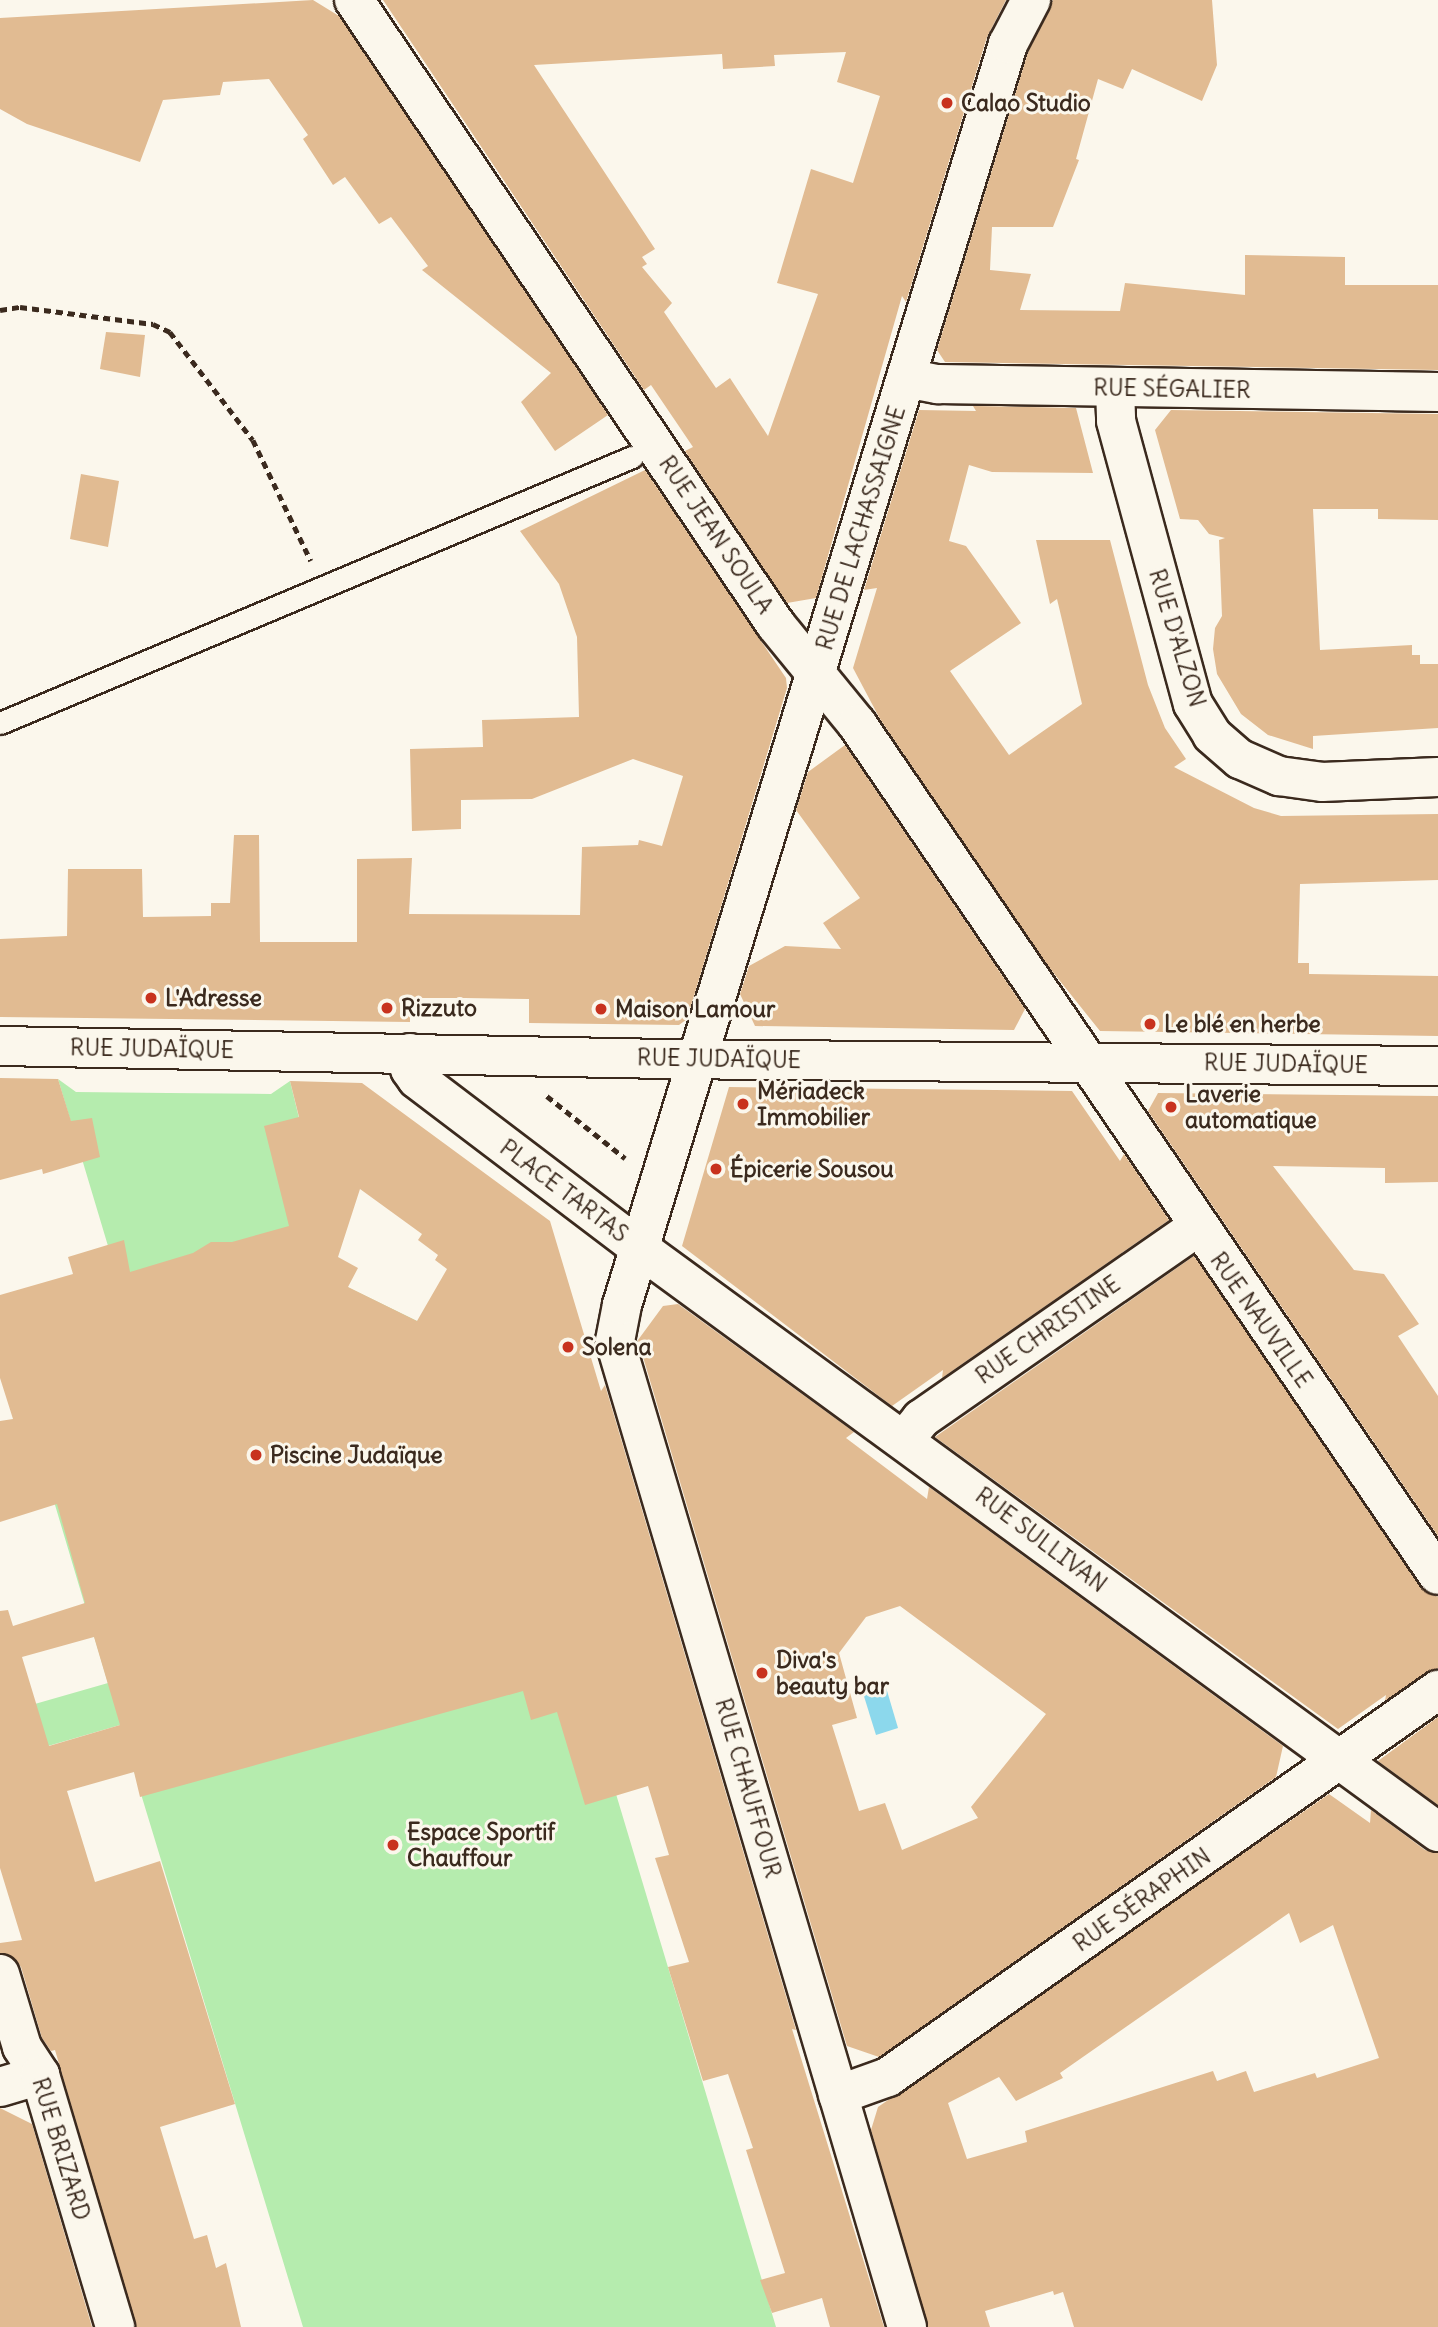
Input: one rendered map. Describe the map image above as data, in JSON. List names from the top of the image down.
{
  "streets": {
    "street": [
      "RUE SÉGALIER",
      "RUE DE LACHASSAIGNE",
      "RUE JEAN SOULA",
      "RUE D'ALZON",
      "RUE JUDAÏQUE",
      "PLACE TARTAS",
      "RUE NAUVILLE",
      "RUE CHRISTINE",
      "RUE SULLIVAN",
      "RUE CHAUFFOUR",
      "RUE SÉRAPHIN",
      "RUE BRIZARD"
    ]
  },
  "crossings": [
    ["RUE SÉGALIER", "RUE DE LACHASSAIGNE"],
    ["RUE SÉGALIER", "RUE D'ALZON"],
    ["RUE DE LACHASSAIGNE", "RUE JEAN SOULA"],
    ["RUE DE LACHASSAIGNE", "RUE JUDAÏQUE"],
    ["RUE DE LACHASSAIGNE", "PLACE TARTAS"],
    ["RUE JEAN SOULA", "RUE JUDAÏQUE"],
    ["RUE JEAN SOULA", "RUE NAUVILLE"],
    ["RUE JUDAÏQUE", "PLACE TARTAS"],
    ["RUE JUDAÏQUE", "RUE NAUVILLE"],
    ["PLACE TARTAS", "RUE SULLIVAN"],
    ["PLACE TARTAS", "RUE CHAUFFOUR"],
    ["RUE NAUVILLE", "RUE CHRISTINE"],
    ["RUE CHRISTINE", "RUE SULLIVAN"],
    ["RUE SULLIVAN", "RUE CHAUFFOUR"],
    ["RUE SULLIVAN", "RUE SÉRAPHIN"],
    ["RUE CHAUFFOUR", "RUE SÉRAPHIN"]
  ],
  "places": [
    "Calao Studio",
    "L'Adresse",
    "Rizzuto",
    "Maison Lamour",
    "Le blé en herbe",
    "Mériadeck Immobilier",
    "Laverie automatique",
    "Épicerie Sousou",
    "Solena",
    "Piscine Judaïque",
    "Diva's beauty bar",
    "Espace Sportif Chauffour"
  ]
}
